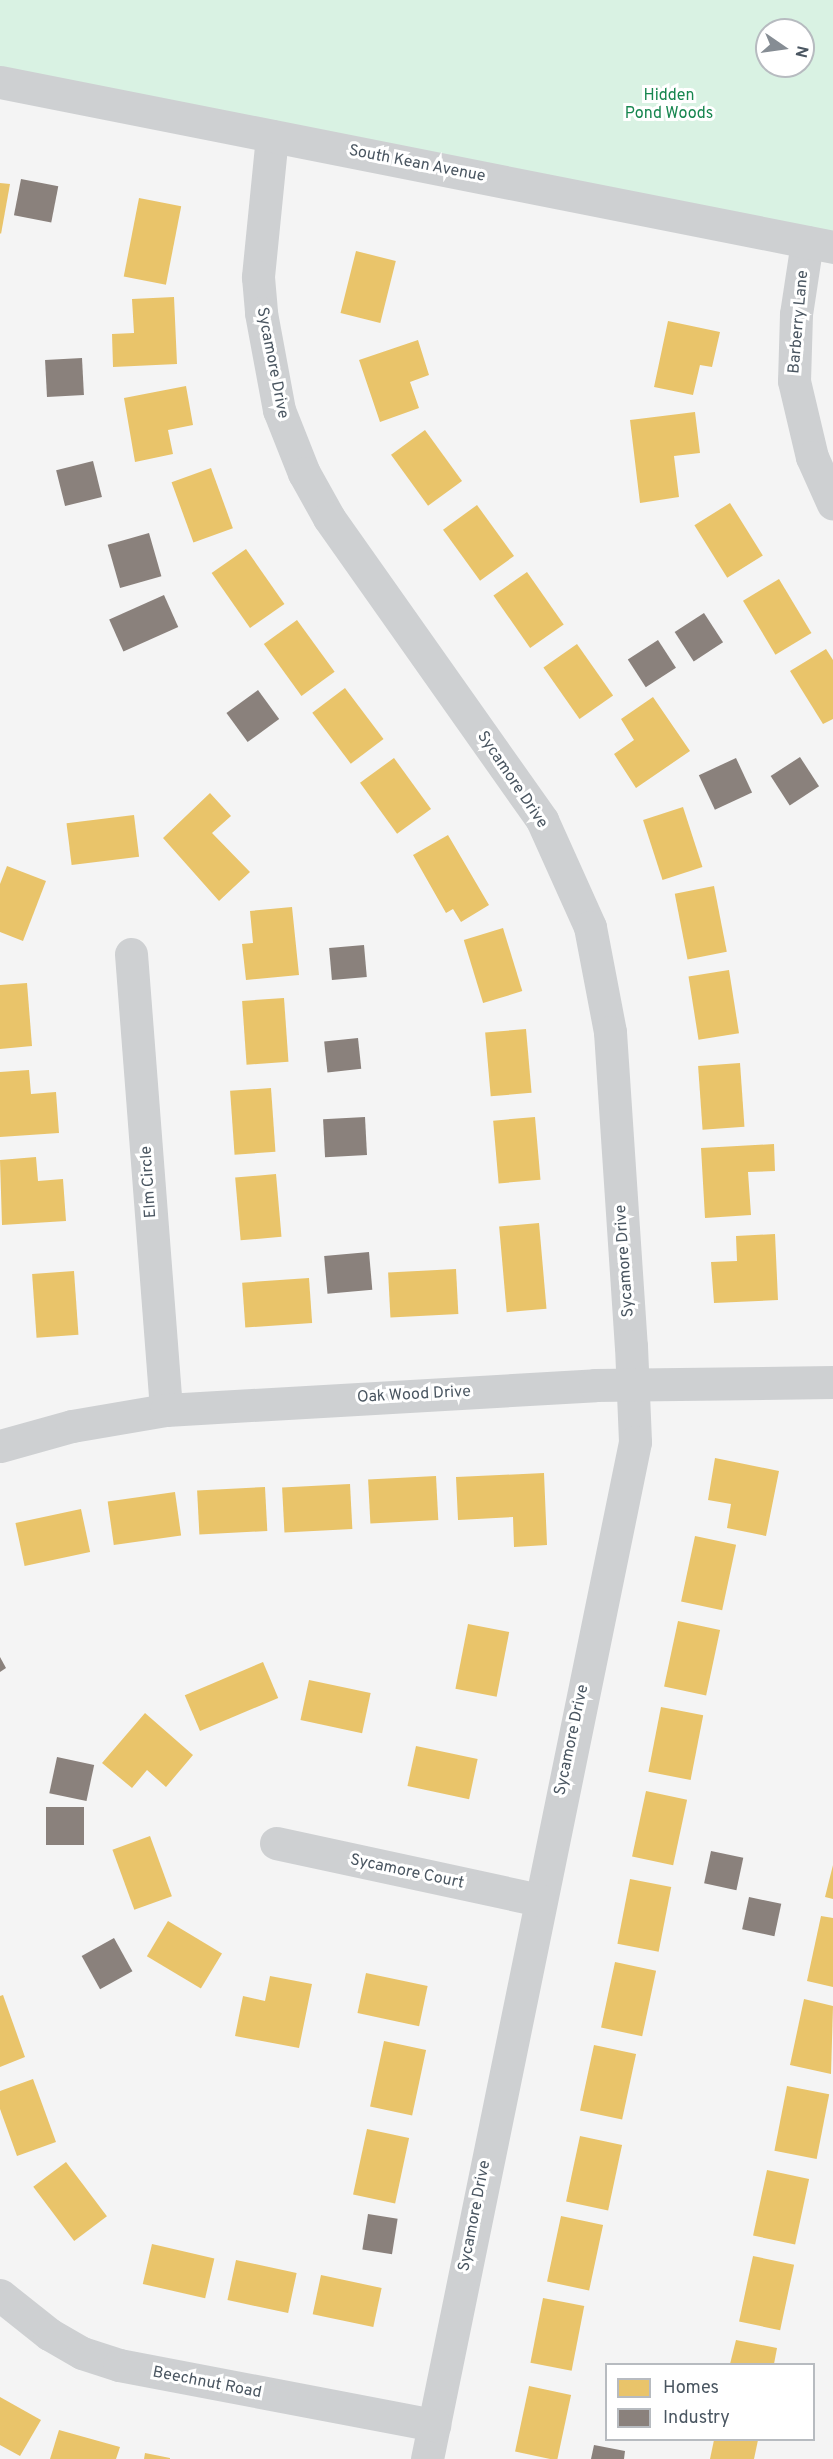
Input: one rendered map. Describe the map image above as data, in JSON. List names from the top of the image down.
{
  "streets": {
    "street": [
      "South Kean Avenue",
      "Barberry Lane",
      "Sycamore Drive",
      "Elm Circle",
      "Oak Wood Drive",
      "Sycamore Court",
      "Beechnut Road"
    ]
  },
  "crossings": [
    ["South Kean Avenue", "Barberry Lane"],
    ["South Kean Avenue", "Sycamore Drive"],
    ["Sycamore Drive", "Oak Wood Drive"],
    ["Sycamore Drive", "Sycamore Court"],
    ["Sycamore Drive", "Beechnut Road"],
    ["Elm Circle", "Oak Wood Drive"]
  ],
  "parks": ["Hidden Pond Woods"],
  "legend": ["Homes", "Industry"],
  "north": "right"
}
